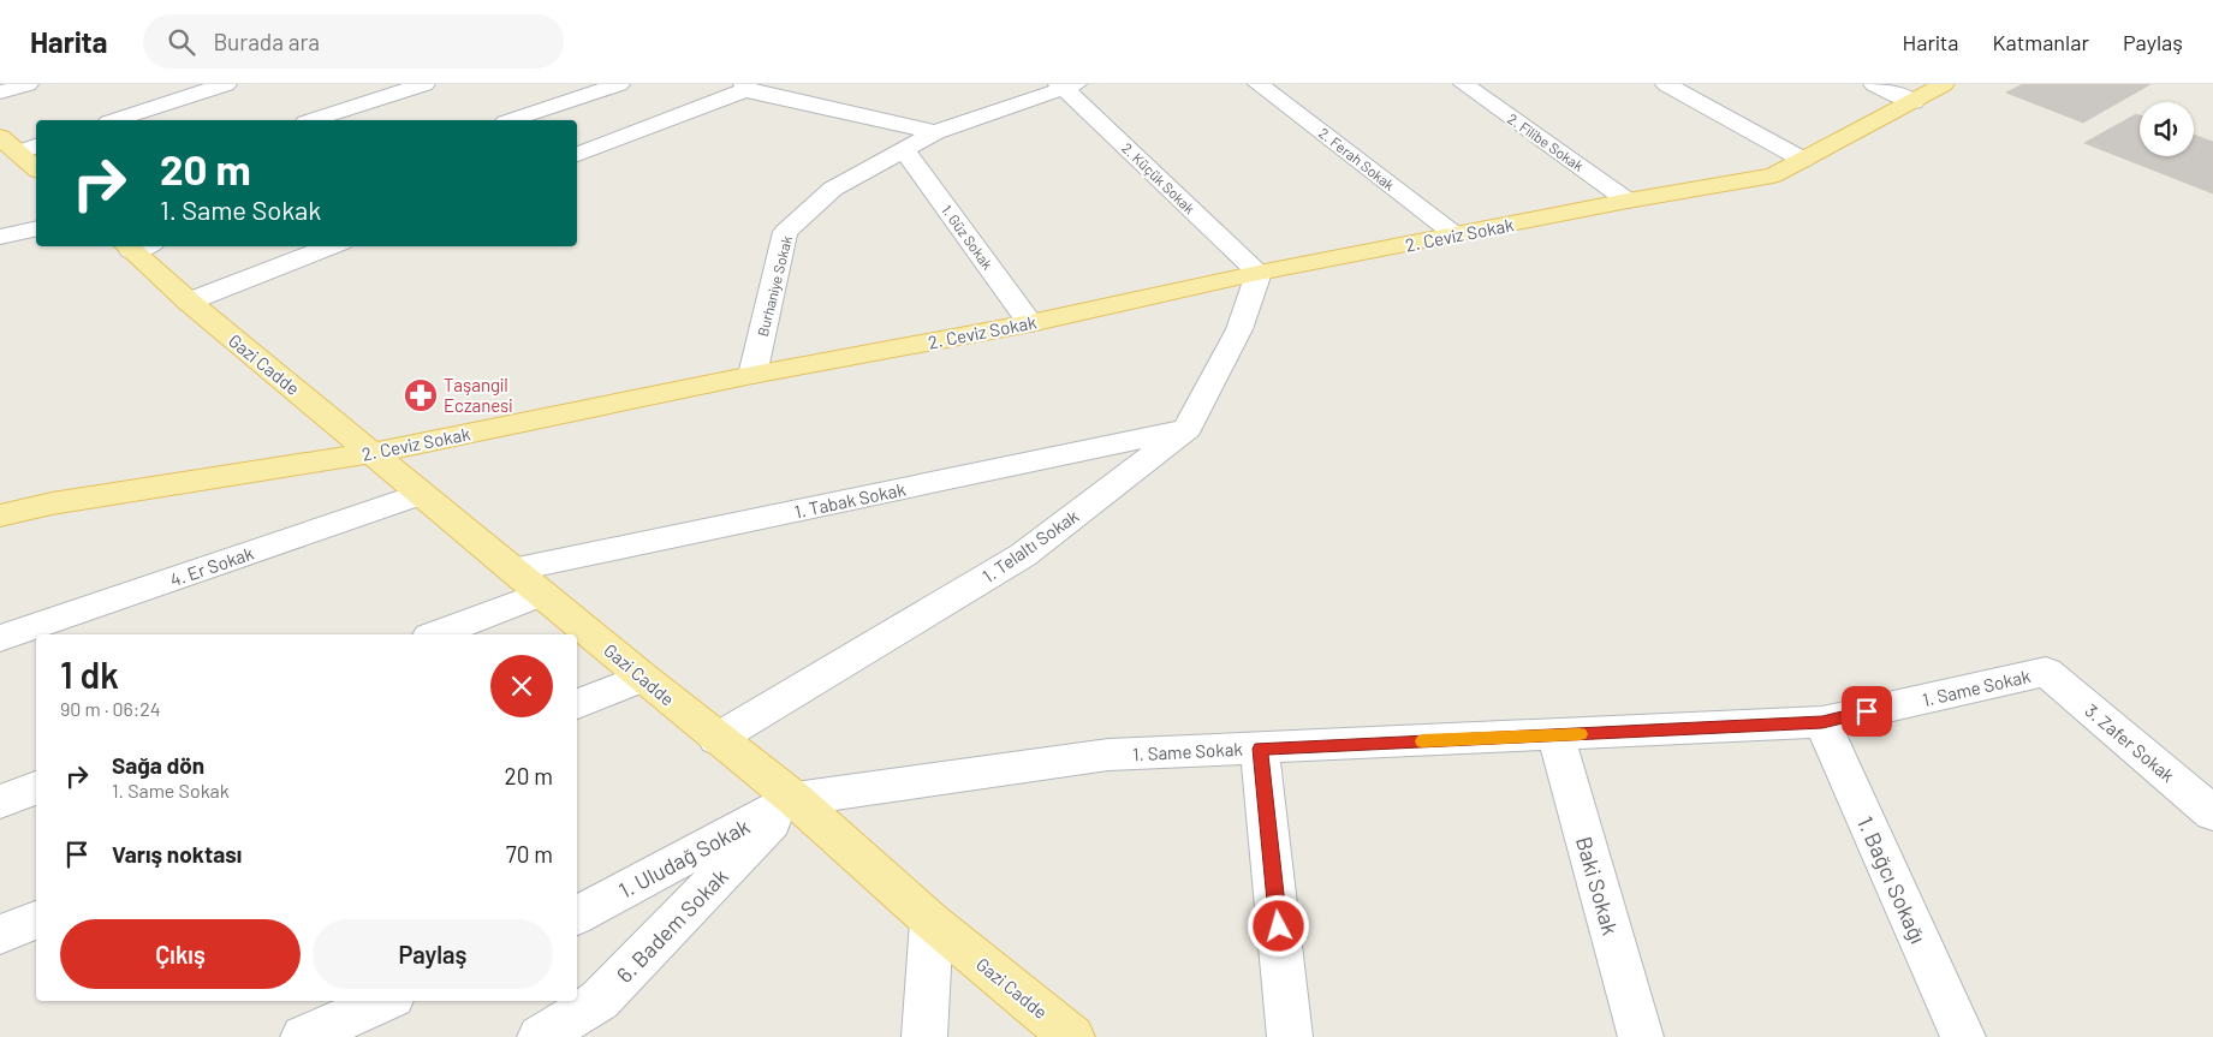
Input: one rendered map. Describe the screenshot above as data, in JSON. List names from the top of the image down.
{
  "streets": {
    "main road": ["2. Ceviz Sokak", "Gazi Cadde"],
    "street": [
      "2. Filibe Sokak",
      "2. Ferah Sokak",
      "2. Küçük Sokak",
      "1. Güz Sokak",
      "Burhaniye Sokak",
      "1. Tabak Sokak",
      "1. Telaltı Sokak",
      "4. Er Sokak",
      "1. Same Sokak",
      "3. Zafer Sokak",
      "1. Uludağ Sokak",
      "1. Bağcı Sokağı",
      "Baki Sokak",
      "6. Badem Sokak"
    ]
  },
  "crossings": [
    ["2. Filibe Sokak", "2. Ceviz Sokak"],
    ["2. Ferah Sokak", "2. Ceviz Sokak"],
    ["2. Küçük Sokak", "2. Ceviz Sokak"],
    ["2. Küçük Sokak", "Burhaniye Sokak"],
    ["2. Küçük Sokak", "1. Telaltı Sokak"],
    ["2. Ceviz Sokak", "1. Güz Sokak"],
    ["2. Ceviz Sokak", "Burhaniye Sokak"],
    ["2. Ceviz Sokak", "Gazi Cadde"],
    ["2. Ceviz Sokak", "1. Telaltı Sokak"],
    ["1. Güz Sokak", "Burhaniye Sokak"],
    ["Gazi Cadde", "1. Tabak Sokak"],
    ["Gazi Cadde", "1. Telaltı Sokak"],
    ["Gazi Cadde", "4. Er Sokak"],
    ["Gazi Cadde", "1. Same Sokak"],
    ["Gazi Cadde", "1. Uludağ Sokak"],
    ["Gazi Cadde", "6. Badem Sokak"],
    ["1. Tabak Sokak", "1. Telaltı Sokak"],
    ["1. Same Sokak", "3. Zafer Sokak"],
    ["1. Same Sokak", "1. Uludağ Sokak"],
    ["1. Same Sokak", "1. Bağcı Sokağı"],
    ["1. Same Sokak", "Baki Sokak"],
    ["1. Same Sokak", "6. Badem Sokak"],
    ["1. Uludağ Sokak", "6. Badem Sokak"]
  ],
  "places": {
    "pharmacy": ["Taşangil Eczanesi"]
  },
  "page": {
    "header": "Harita",
    "search": "Burada ara",
    "nav": ["Harita", "Katmanlar", "Paylaş"],
    "turn": ["20 m", "1. Same Sokak"],
    "heading": ["1 dk", "90 m · 06:24"],
    "list": [
      {
        "name": "Sağa dön",
        "note": "1. Same Sokak",
        "value": "20 m"
      },
      {
        "name": "Varış noktası",
        "value": "70 m"
      }
    ],
    "buttons": ["Çıkış", "Paylaş"]
  }
}
